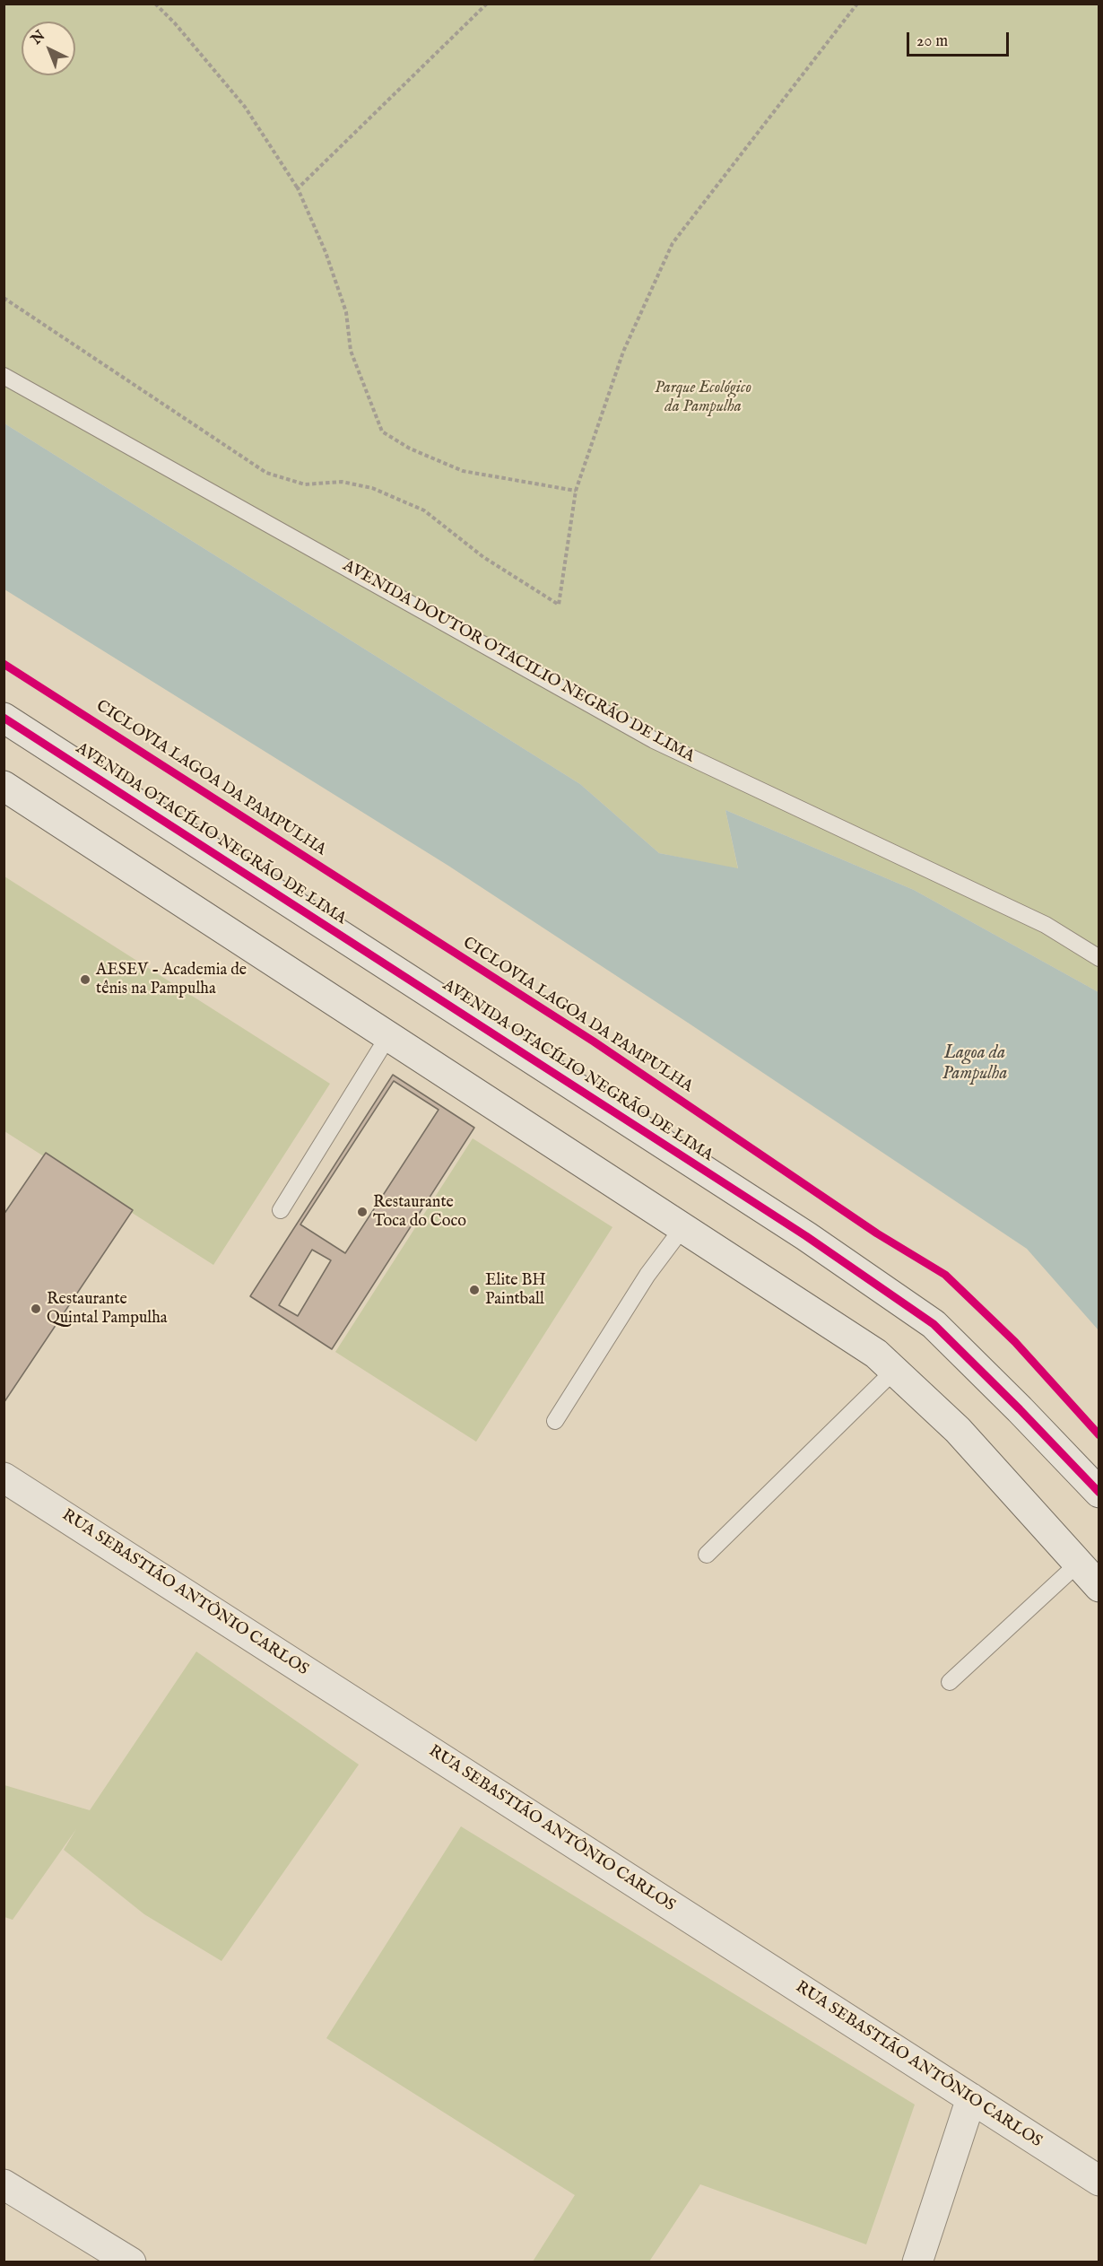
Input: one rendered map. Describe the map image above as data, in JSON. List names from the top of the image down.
{
  "streets": {
    "street": ["AVENIDA OTACÍLIO NEGRÃO DE LIMA", "RUA SEBASTIÃO ANTÔNIO CARLOS"],
    "lane": ["AVENIDA DOUTOR OTACILIO NEGRÃO DE LIMA"],
    "cycle path": ["CICLOVIA LAGOA DA PAMPULHA"]
  },
  "water": ["Lagoa da Pampulha"],
  "parks": ["Parque Ecológico da Pampulha"],
  "places": [
    "AESEV - Academia de tênis na Pampulha",
    "Restaurante Toca do Coco",
    "Elite BH Paintball",
    "Restaurante Quintal Pampulha"
  ],
  "scale_bar": "20 m",
  "north": "top left"
}
